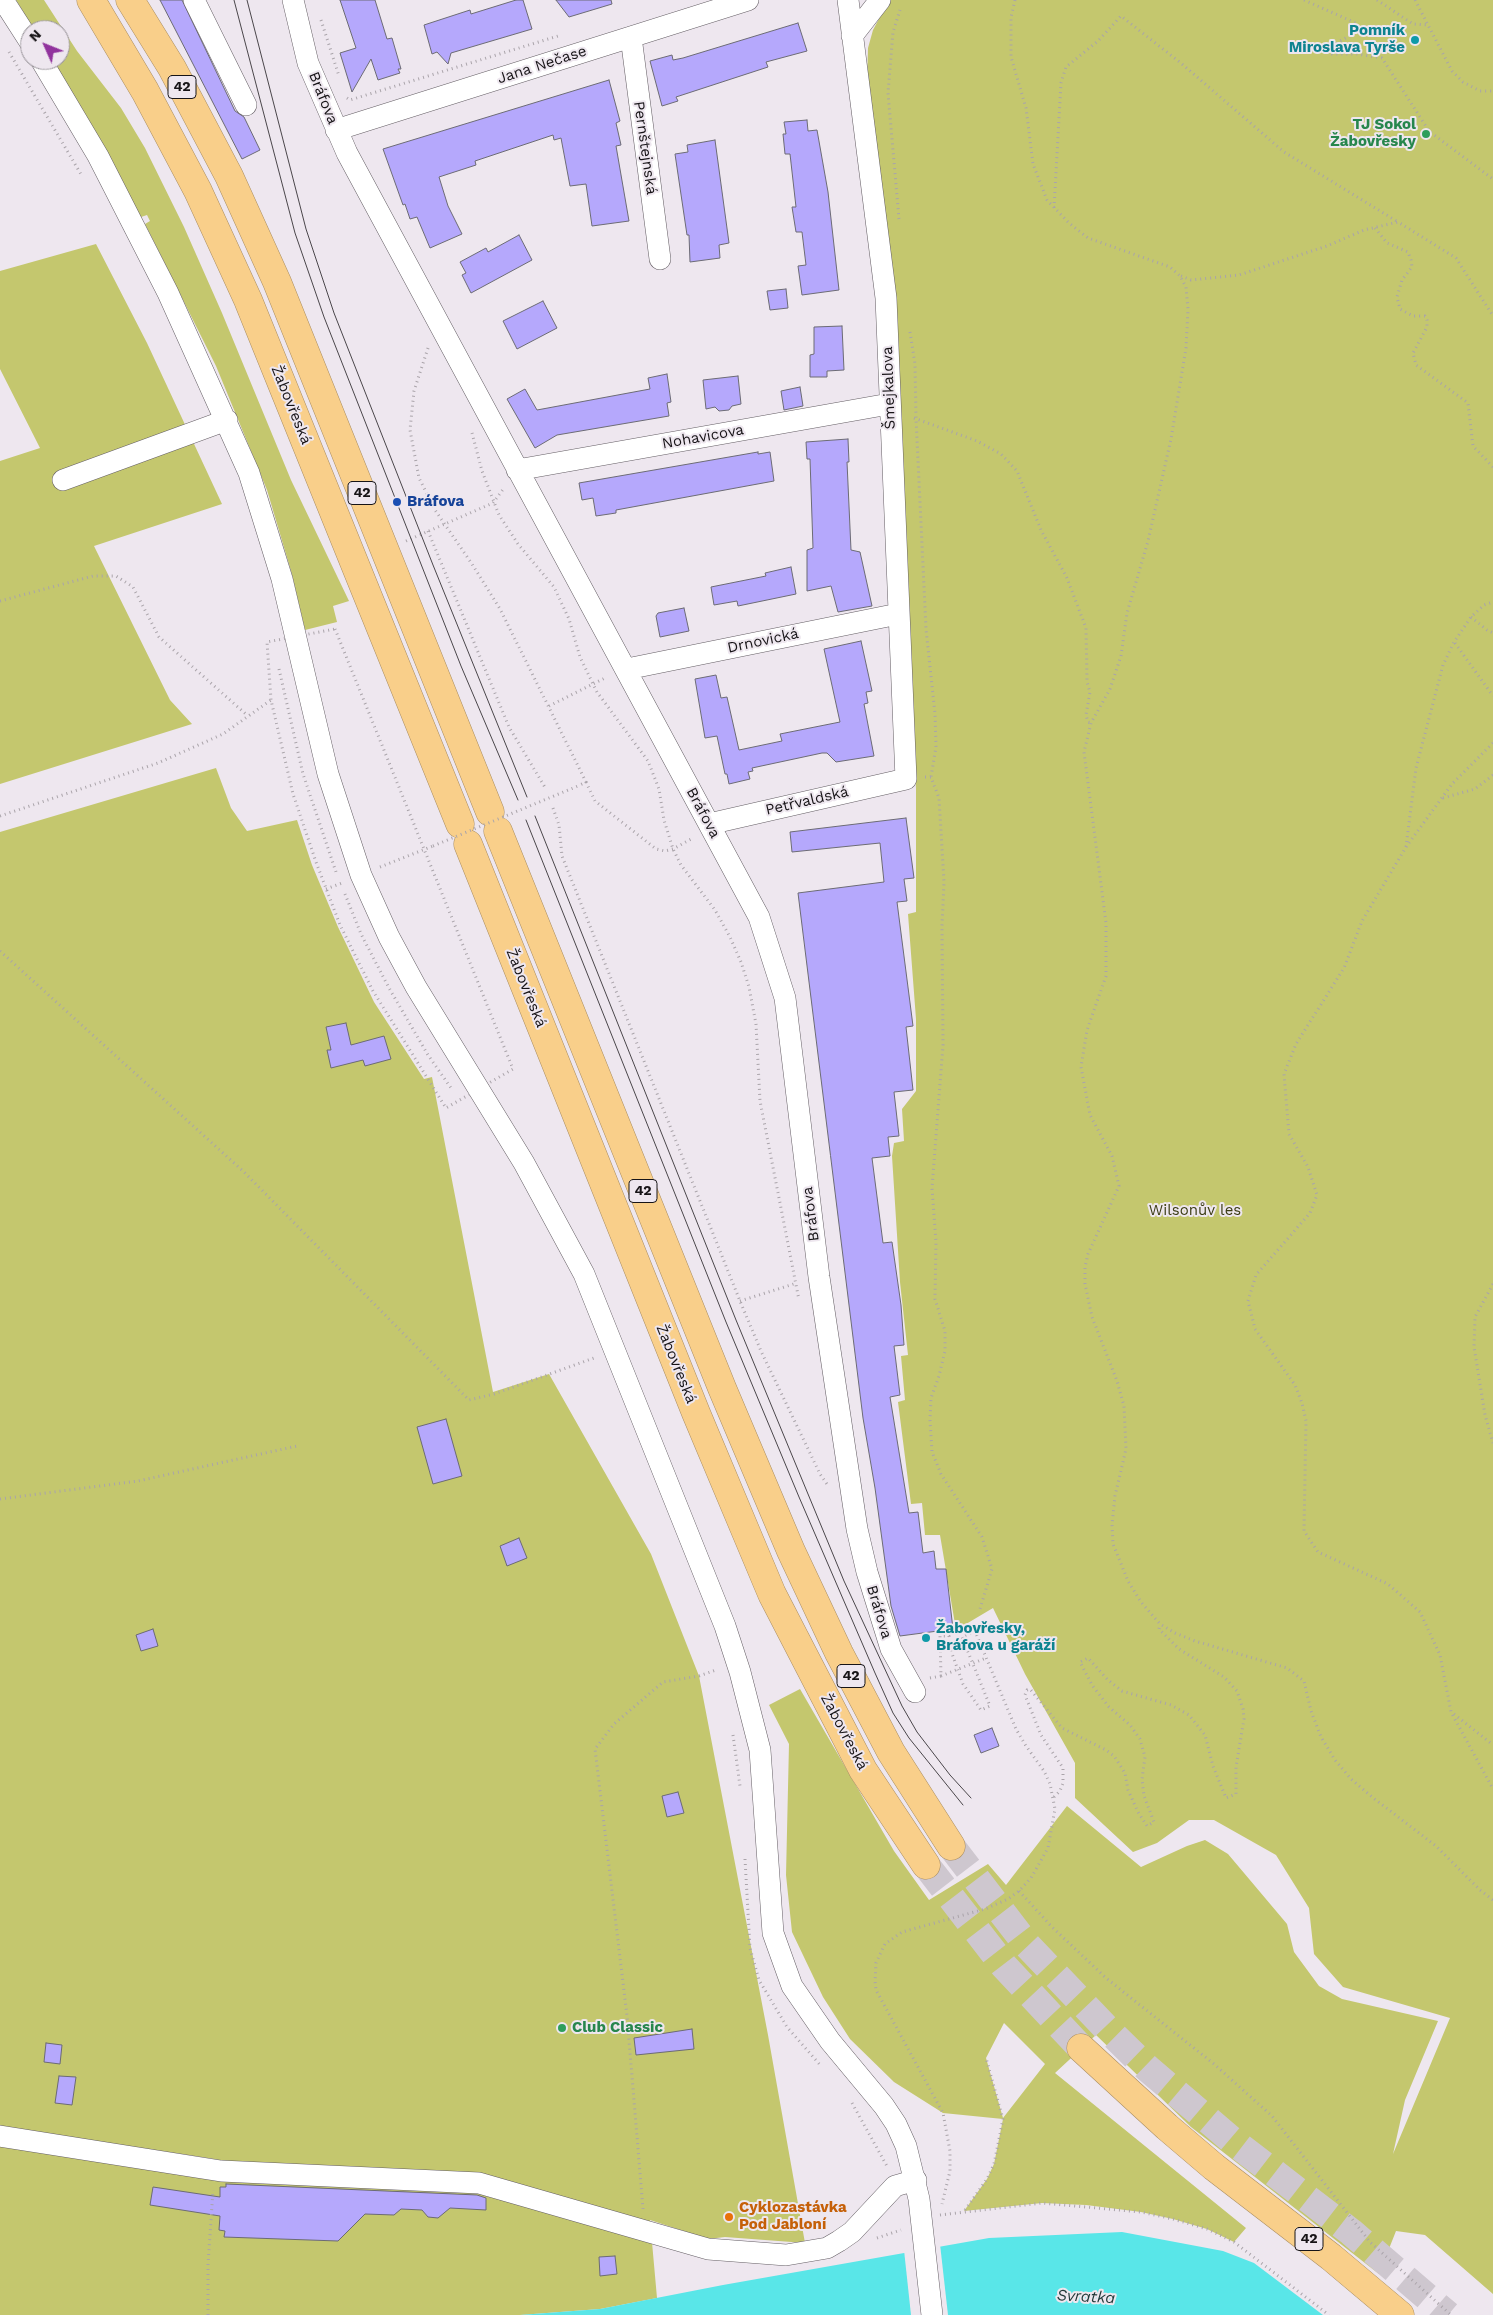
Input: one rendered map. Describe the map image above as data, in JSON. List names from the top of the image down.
{
  "streets": {
    "highway": ["42", "Žabovřeská"],
    "street": [
      "Jana Nečase",
      "Bráfova",
      "Pernštejnská",
      "Šmejkalova",
      "Nohavicova",
      "Drnovická",
      "Petřvaldská"
    ]
  },
  "crossings": [
    ["Jana Nečase", "Bráfova"],
    ["Jana Nečase", "Pernštejnská"],
    ["Bráfova", "Nohavicova"],
    ["Bráfova", "Drnovická"],
    ["Bráfova", "Petřvaldská"],
    ["Šmejkalova", "Nohavicova"],
    ["Šmejkalova", "Drnovická"],
    ["Šmejkalova", "Petřvaldská"]
  ],
  "water": ["Svratka"],
  "parks": ["Wilsonův les"],
  "places": [
    "Pomník Miroslava Tyrše",
    "TJ Sokol Žabovřesky",
    "Bráfova",
    "Žabovřesky, Bráfova u garáží",
    "Club Classic",
    "Cyklozastávka Pod Jabloní"
  ],
  "north": "top left"
}
